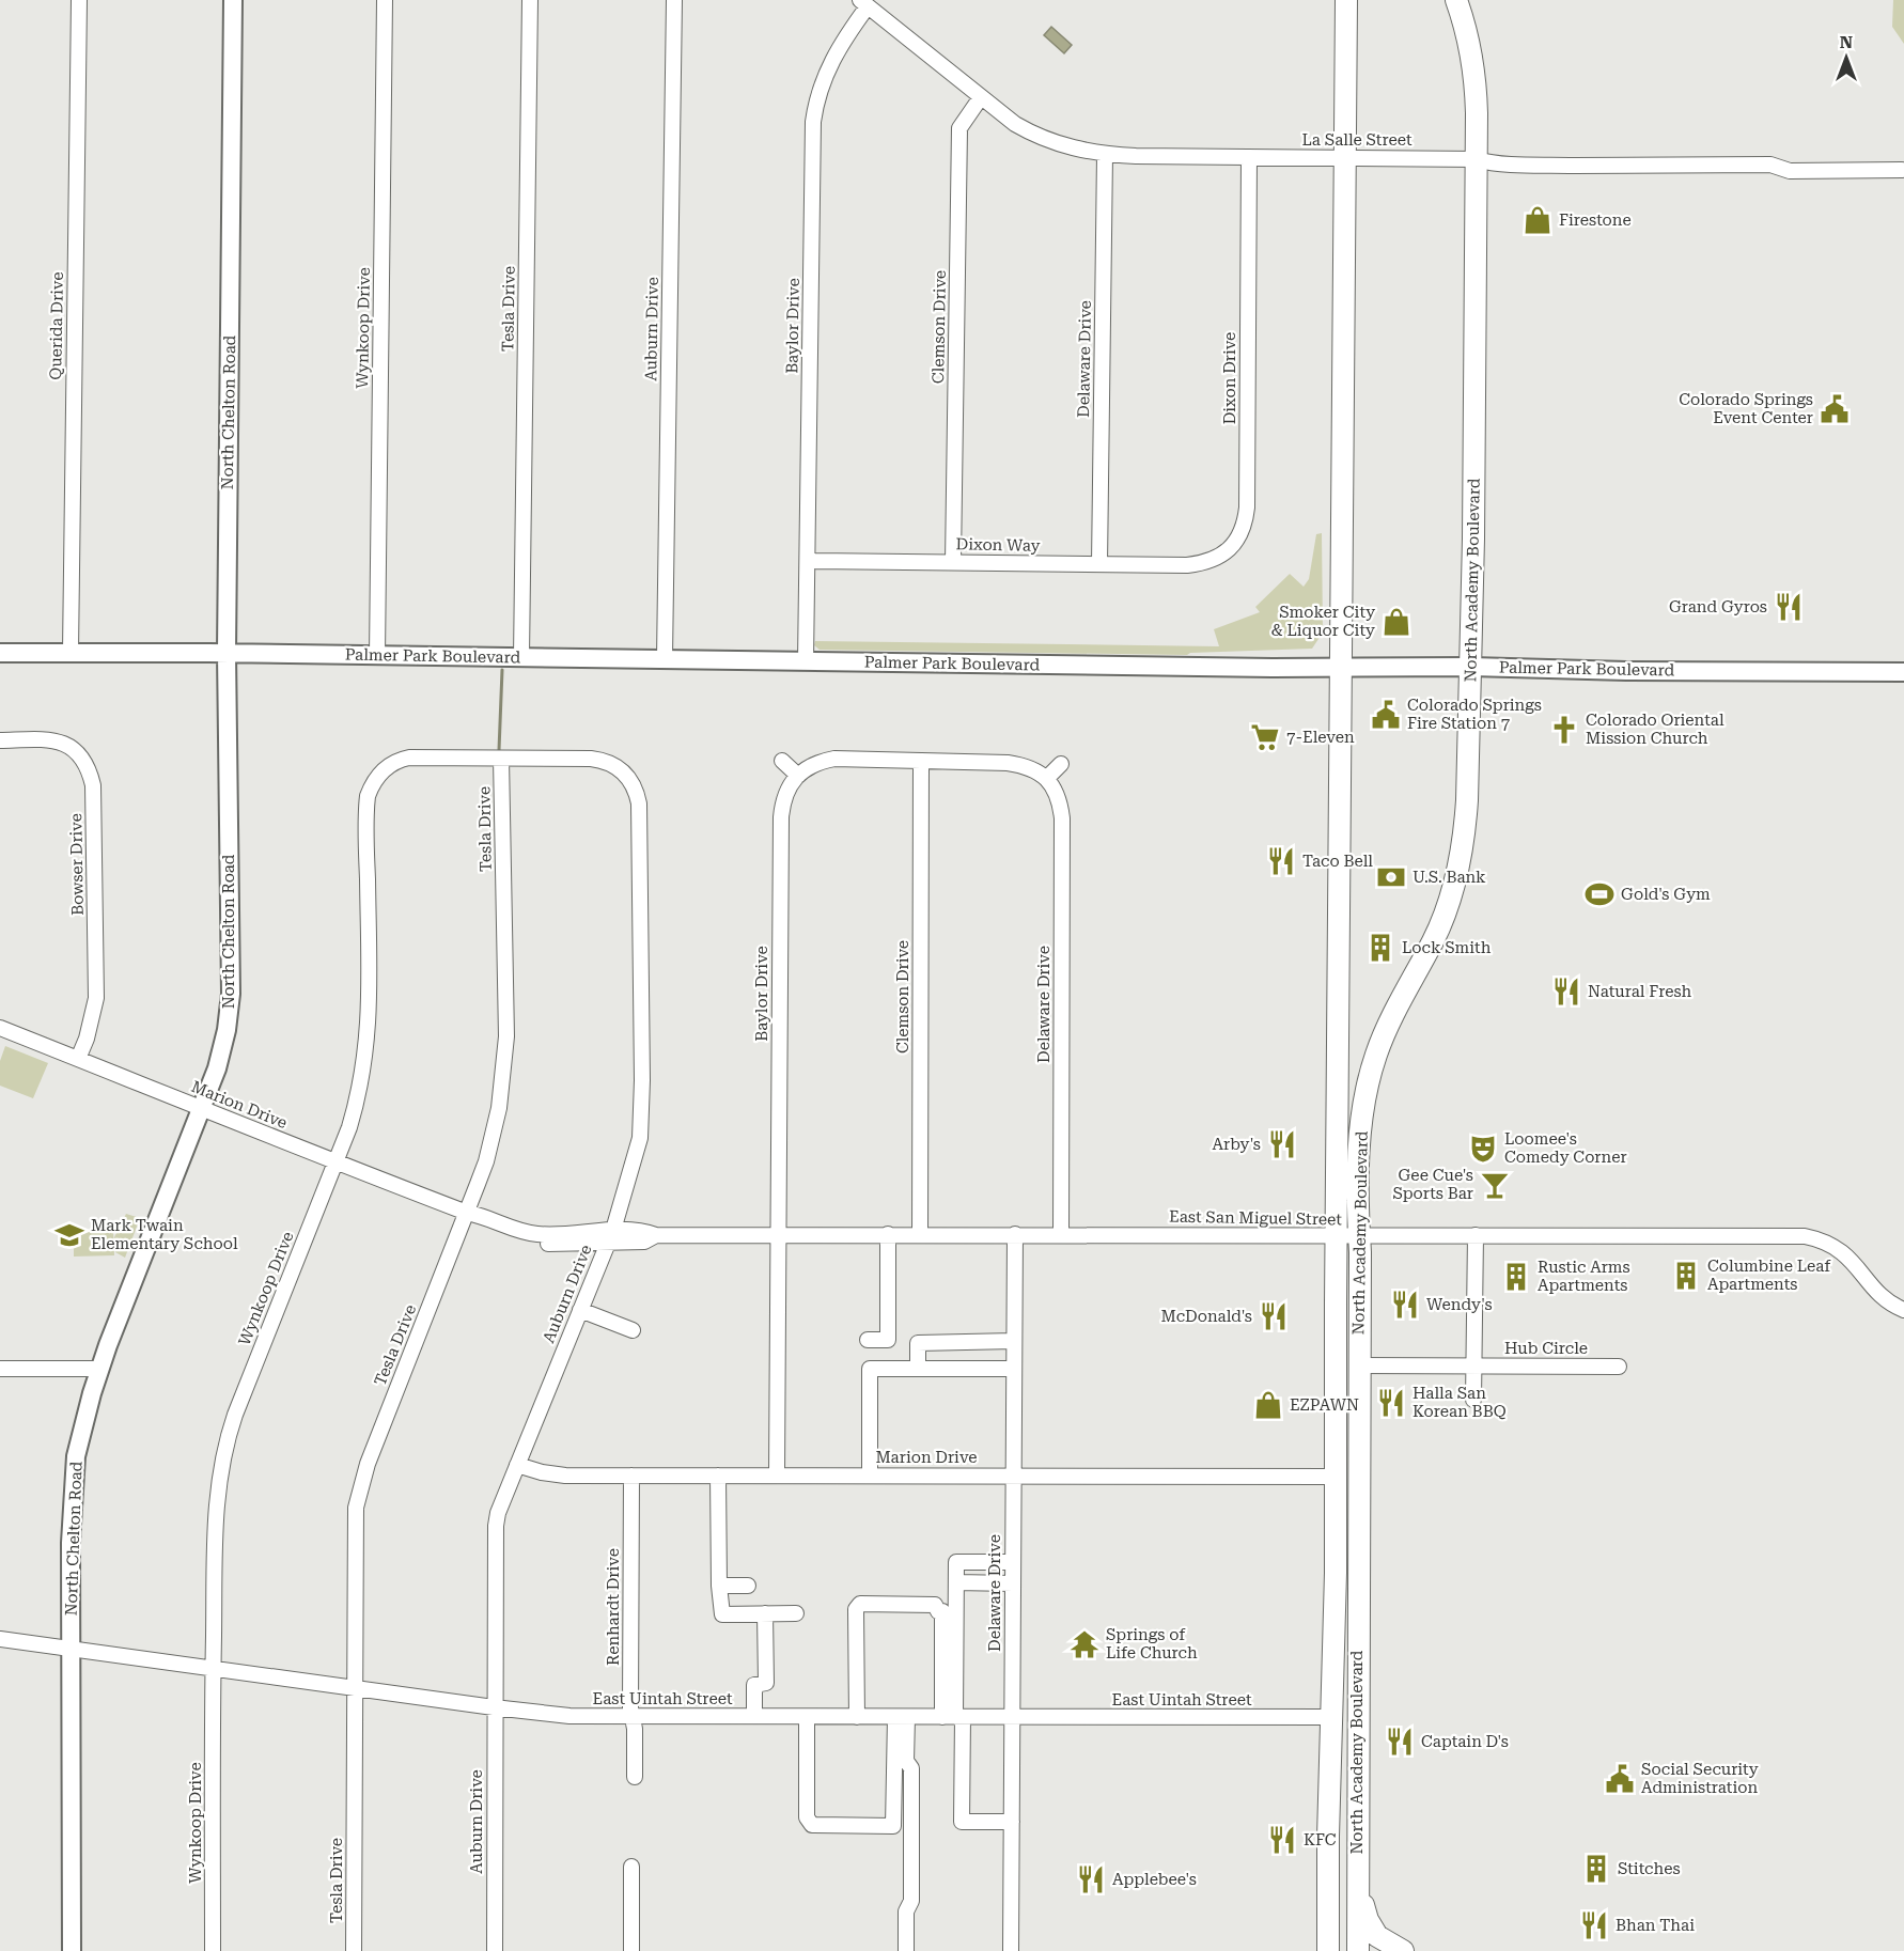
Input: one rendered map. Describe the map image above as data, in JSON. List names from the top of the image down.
{
  "streets": {
    "highway": ["North Academy Boulevard"],
    "main road": ["North Chelton Road", "Palmer Park Boulevard"],
    "street": [
      "La Salle Street",
      "Tesla Drive",
      "Querida Drive",
      "Baylor Drive",
      "Clemson Drive",
      "Wynkoop Drive",
      "Auburn Drive",
      "Delaware Drive",
      "Dixon Drive",
      "Dixon Way",
      "Bowser Drive",
      "Marion Drive",
      "East San Miguel Street",
      "Hub Circle",
      "Renhardt Drive",
      "East Uintah Street"
    ]
  },
  "crossings": [
    ["La Salle Street", "Baylor Drive"],
    ["La Salle Street", "Clemson Drive"],
    ["La Salle Street", "Delaware Drive"],
    ["La Salle Street", "Dixon Drive"],
    ["La Salle Street", "North Academy Boulevard"],
    ["Tesla Drive", "Wynkoop Drive"],
    ["Tesla Drive", "Auburn Drive"],
    ["Tesla Drive", "Palmer Park Boulevard"],
    ["Tesla Drive", "Marion Drive"],
    ["Tesla Drive", "East Uintah Street"],
    ["Querida Drive", "Palmer Park Boulevard"],
    ["Baylor Drive", "Dixon Way"],
    ["Baylor Drive", "Palmer Park Boulevard"],
    ["Baylor Drive", "Marion Drive"],
    ["Baylor Drive", "East San Miguel Street"],
    ["Clemson Drive", "Dixon Way"],
    ["Clemson Drive", "East San Miguel Street"],
    ["Wynkoop Drive", "Auburn Drive"],
    ["Wynkoop Drive", "Palmer Park Boulevard"],
    ["Wynkoop Drive", "Marion Drive"],
    ["Wynkoop Drive", "East Uintah Street"],
    ["Auburn Drive", "Palmer Park Boulevard"],
    ["Auburn Drive", "Marion Drive"],
    ["Auburn Drive", "East San Miguel Street"],
    ["Auburn Drive", "East Uintah Street"],
    ["Delaware Drive", "Dixon Way"],
    ["Delaware Drive", "Marion Drive"],
    ["Delaware Drive", "East San Miguel Street"],
    ["Delaware Drive", "East Uintah Street"],
    ["Dixon Drive", "Dixon Way"],
    ["North Chelton Road", "Palmer Park Boulevard"],
    ["North Chelton Road", "Marion Drive"],
    ["North Chelton Road", "East Uintah Street"],
    ["North Academy Boulevard", "Palmer Park Boulevard"],
    ["North Academy Boulevard", "Marion Drive"],
    ["North Academy Boulevard", "East San Miguel Street"],
    ["North Academy Boulevard", "Hub Circle"],
    ["North Academy Boulevard", "East Uintah Street"],
    ["Bowser Drive", "Marion Drive"],
    ["Marion Drive", "East San Miguel Street"],
    ["Marion Drive", "Renhardt Drive"],
    ["Renhardt Drive", "East Uintah Street"]
  ],
  "places": {
    "shop": ["Firestone", "Smoker City & Liquor City", "EZPAWN"],
    "public building": ["Colorado Springs Event Center", "Colorado Springs Fire Station 7", "Social Security Administration"],
    "restaurant": [
      "Grand Gyros",
      "Taco Bell",
      "Natural Fresh",
      "Arby's",
      "Wendy's",
      "McDonald's",
      "Halla San Korean BBQ",
      "Captain D's",
      "KFC",
      "Applebee's",
      "Bhan Thai"
    ],
    "church": ["Colorado Oriental Mission Church"],
    "supermarket": ["7-Eleven"],
    "bank": ["U.S. Bank"],
    "sports": ["Gold's Gym"],
    "building": [
      "Lock Smith",
      "Columbine Leaf Apartments",
      "Rustic Arms Apartments",
      "Stitches"
    ],
    "theatre": ["Loomee's Comedy Corner"],
    "bar": ["Gee Cue's Sports Bar"],
    "school or university": ["Mark Twain Elementary School"],
    "temple": ["Springs of Life Church"]
  },
  "north": "top"
}
